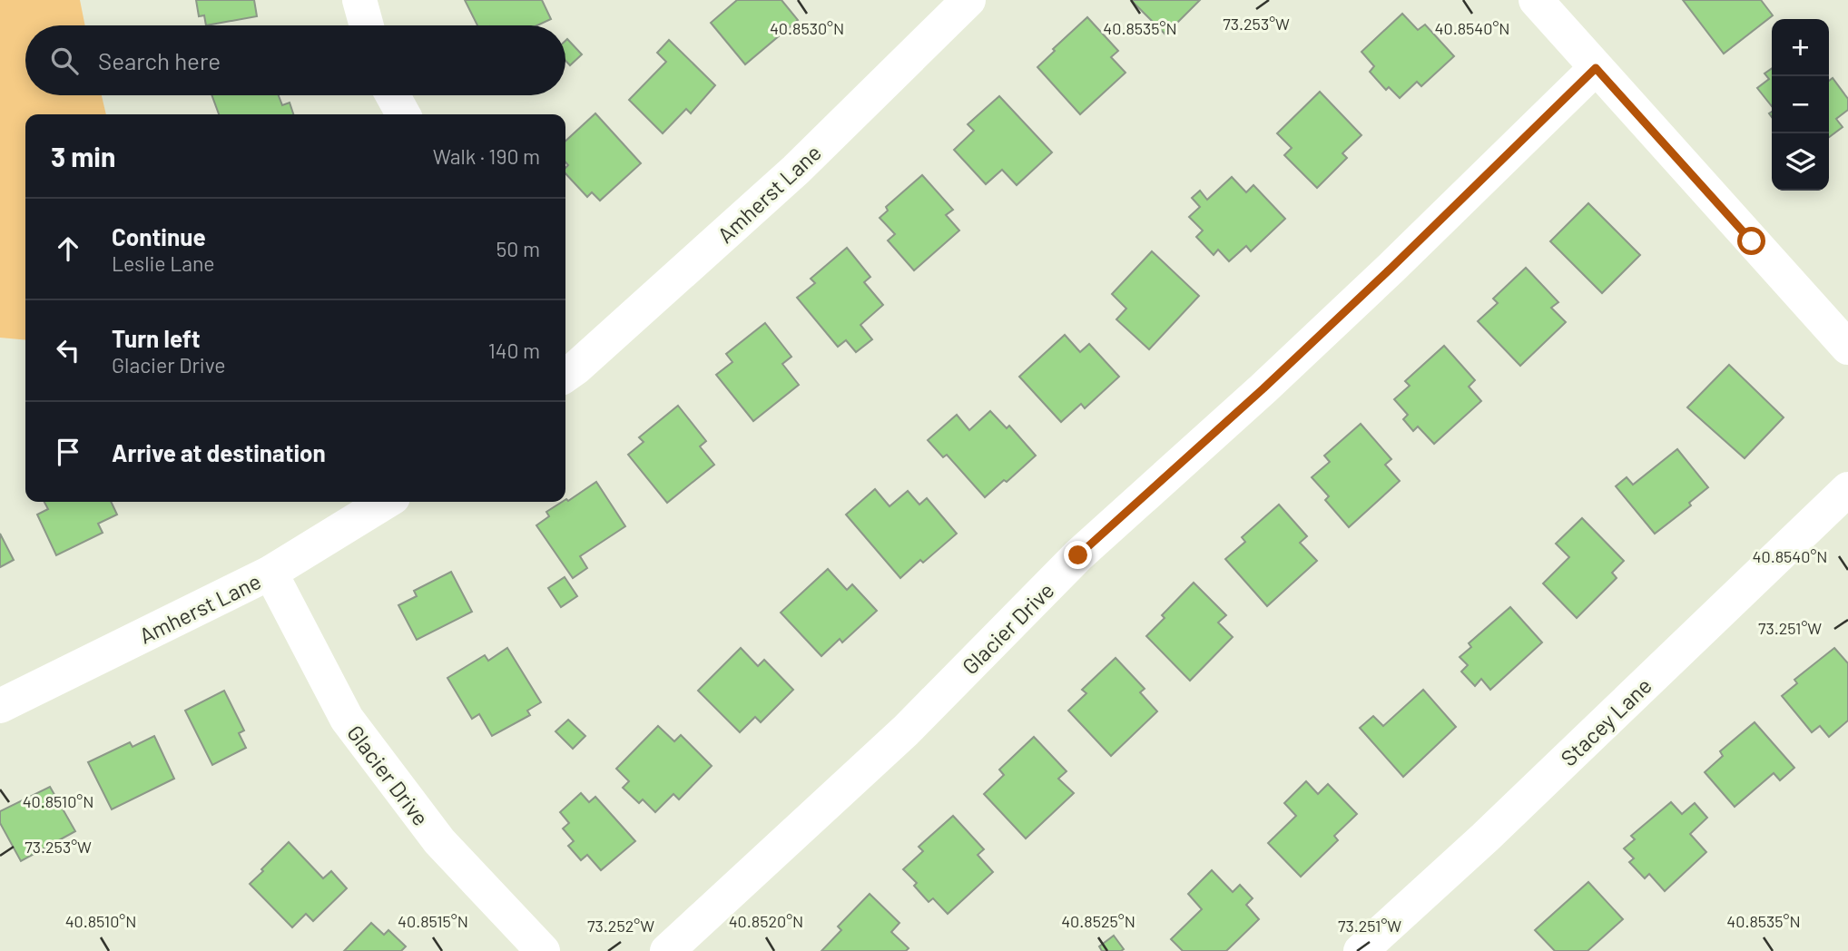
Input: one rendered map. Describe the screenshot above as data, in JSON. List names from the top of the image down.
{
  "streets": {
    "street": ["Amherst Lane", "Glacier Drive", "Stacey Lane"]
  },
  "crossings": [
    ["Amherst Lane", "Glacier Drive"]
  ],
  "page": {
    "map_buttons": ["+", "−"],
    "search": "Search here",
    "heading": ["3 min", "Walk · 190 m"],
    "list": [
      ["Continue", "Leslie Lane", "50 m"],
      ["Turn left", "Glacier Drive", "140 m"],
      "Arrive at destination"
    ]
  },
  "coordinates": [
    "73.253°W",
    "40.8530°N",
    "40.8540°N",
    "40.8535°N",
    "73.251°W",
    "40.8510°N",
    "40.8515°N",
    "40.8520°N",
    "40.8525°N",
    "73.252°W"
  ]
}
